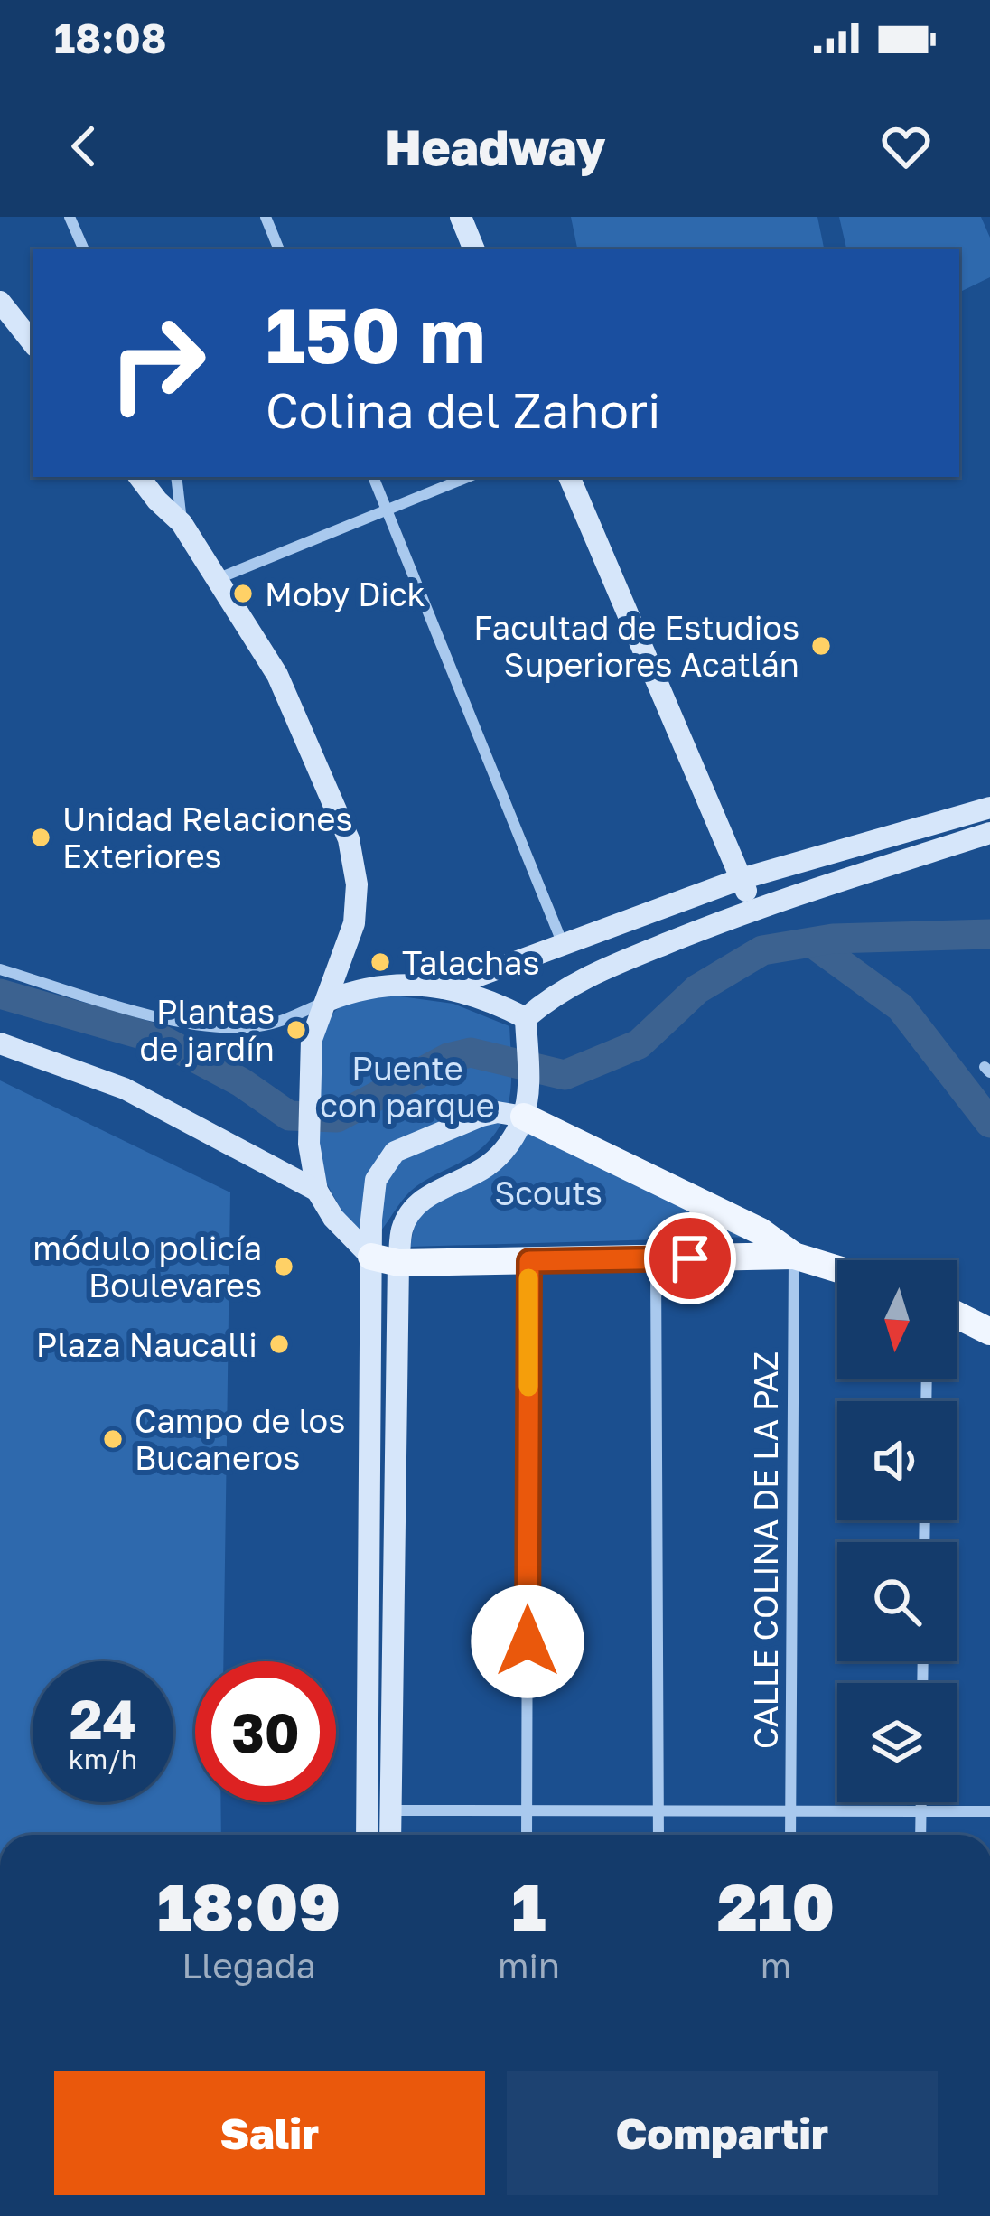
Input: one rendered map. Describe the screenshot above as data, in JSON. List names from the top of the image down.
{
  "streets": {
    "street": ["CALLE COLINA DE LA PAZ"]
  },
  "parks": ["Puente con parque", "Scouts"],
  "places": [
    "Moby Dick",
    "Facultad de Estudios Superiores Acatlán",
    "Unidad Relaciones Exteriores",
    "Talachas",
    "Plantas de jardín",
    "módulo policía Boulevares",
    "Plaza Naucalli",
    "Campo de los Bucaneros"
  ],
  "north": "bottom",
  "page": {
    "status": "18:08",
    "header": "Headway",
    "turn": ["150 m", "Colina del Zahori"],
    "speed": "24 km/h",
    "limit": "30",
    "eta": [
      "18:09",
      "Llegada",
      "1",
      "min",
      "210",
      "m"
    ],
    "buttons": ["Salir", "Compartir"]
  }
}
